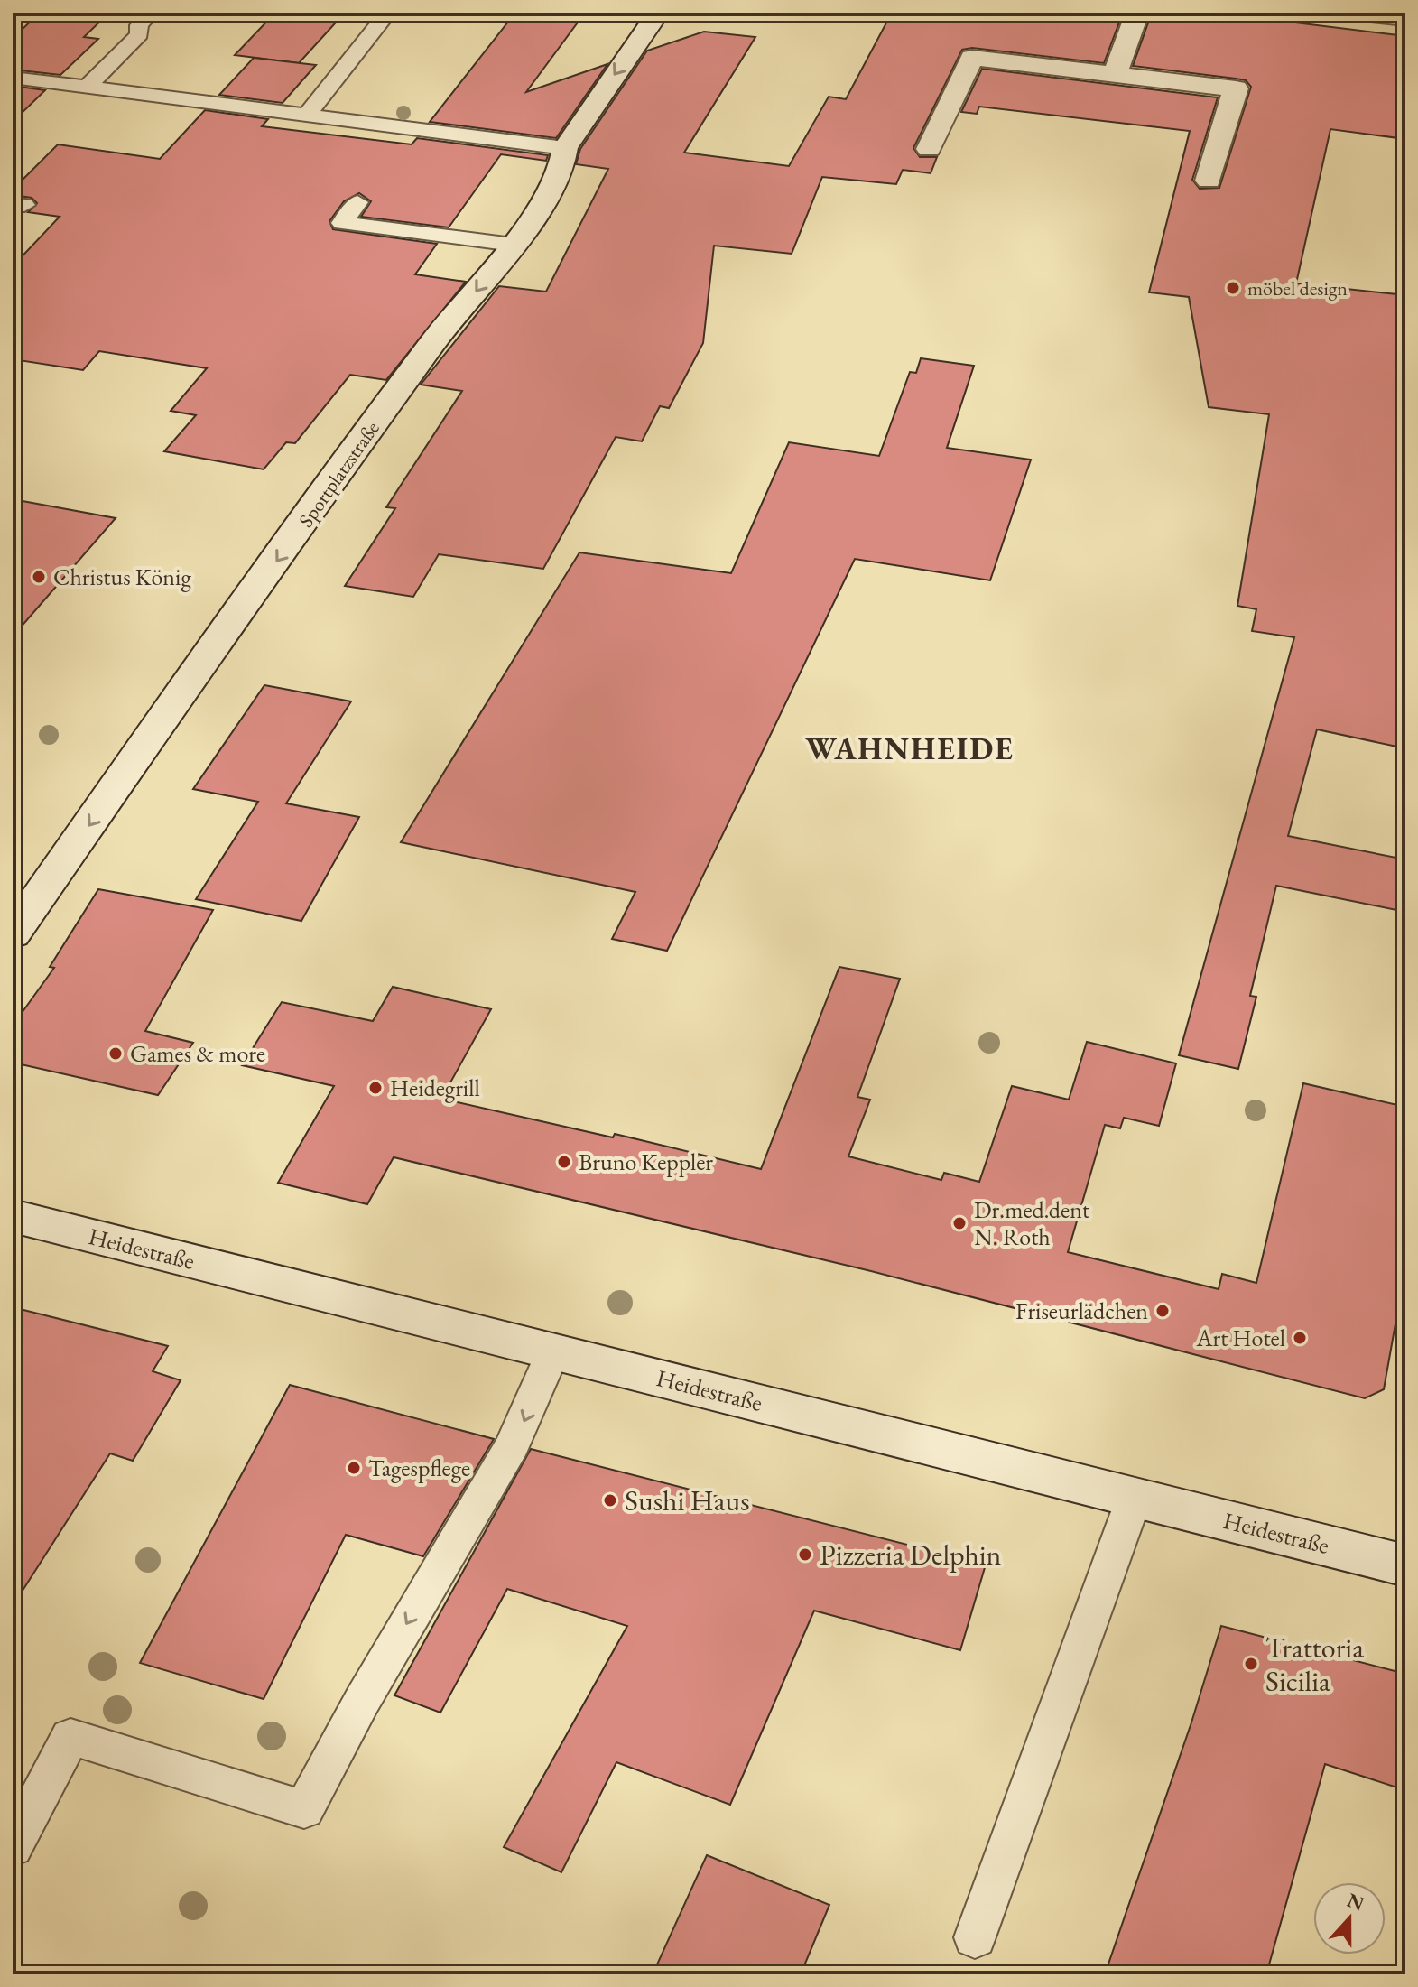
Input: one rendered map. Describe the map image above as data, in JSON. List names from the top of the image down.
{
  "streets": {
    "main road": ["Sportplatzstraße", "Heidestraße"]
  },
  "one_way": ["Sportplatzstraße"],
  "districts": ["WAHNHEIDE"],
  "places": [
    "möbel design",
    "Christus König",
    "Games & more",
    "Heidegrill",
    "Bruno Keppler",
    "Dr.med.dent N. Roth",
    "Friseurlädchen",
    "Art Hotel",
    "Tagespflege",
    "Sushi Haus",
    "Pizzeria Delphin",
    "Trattoria Sicilia"
  ],
  "north": "top"
}
